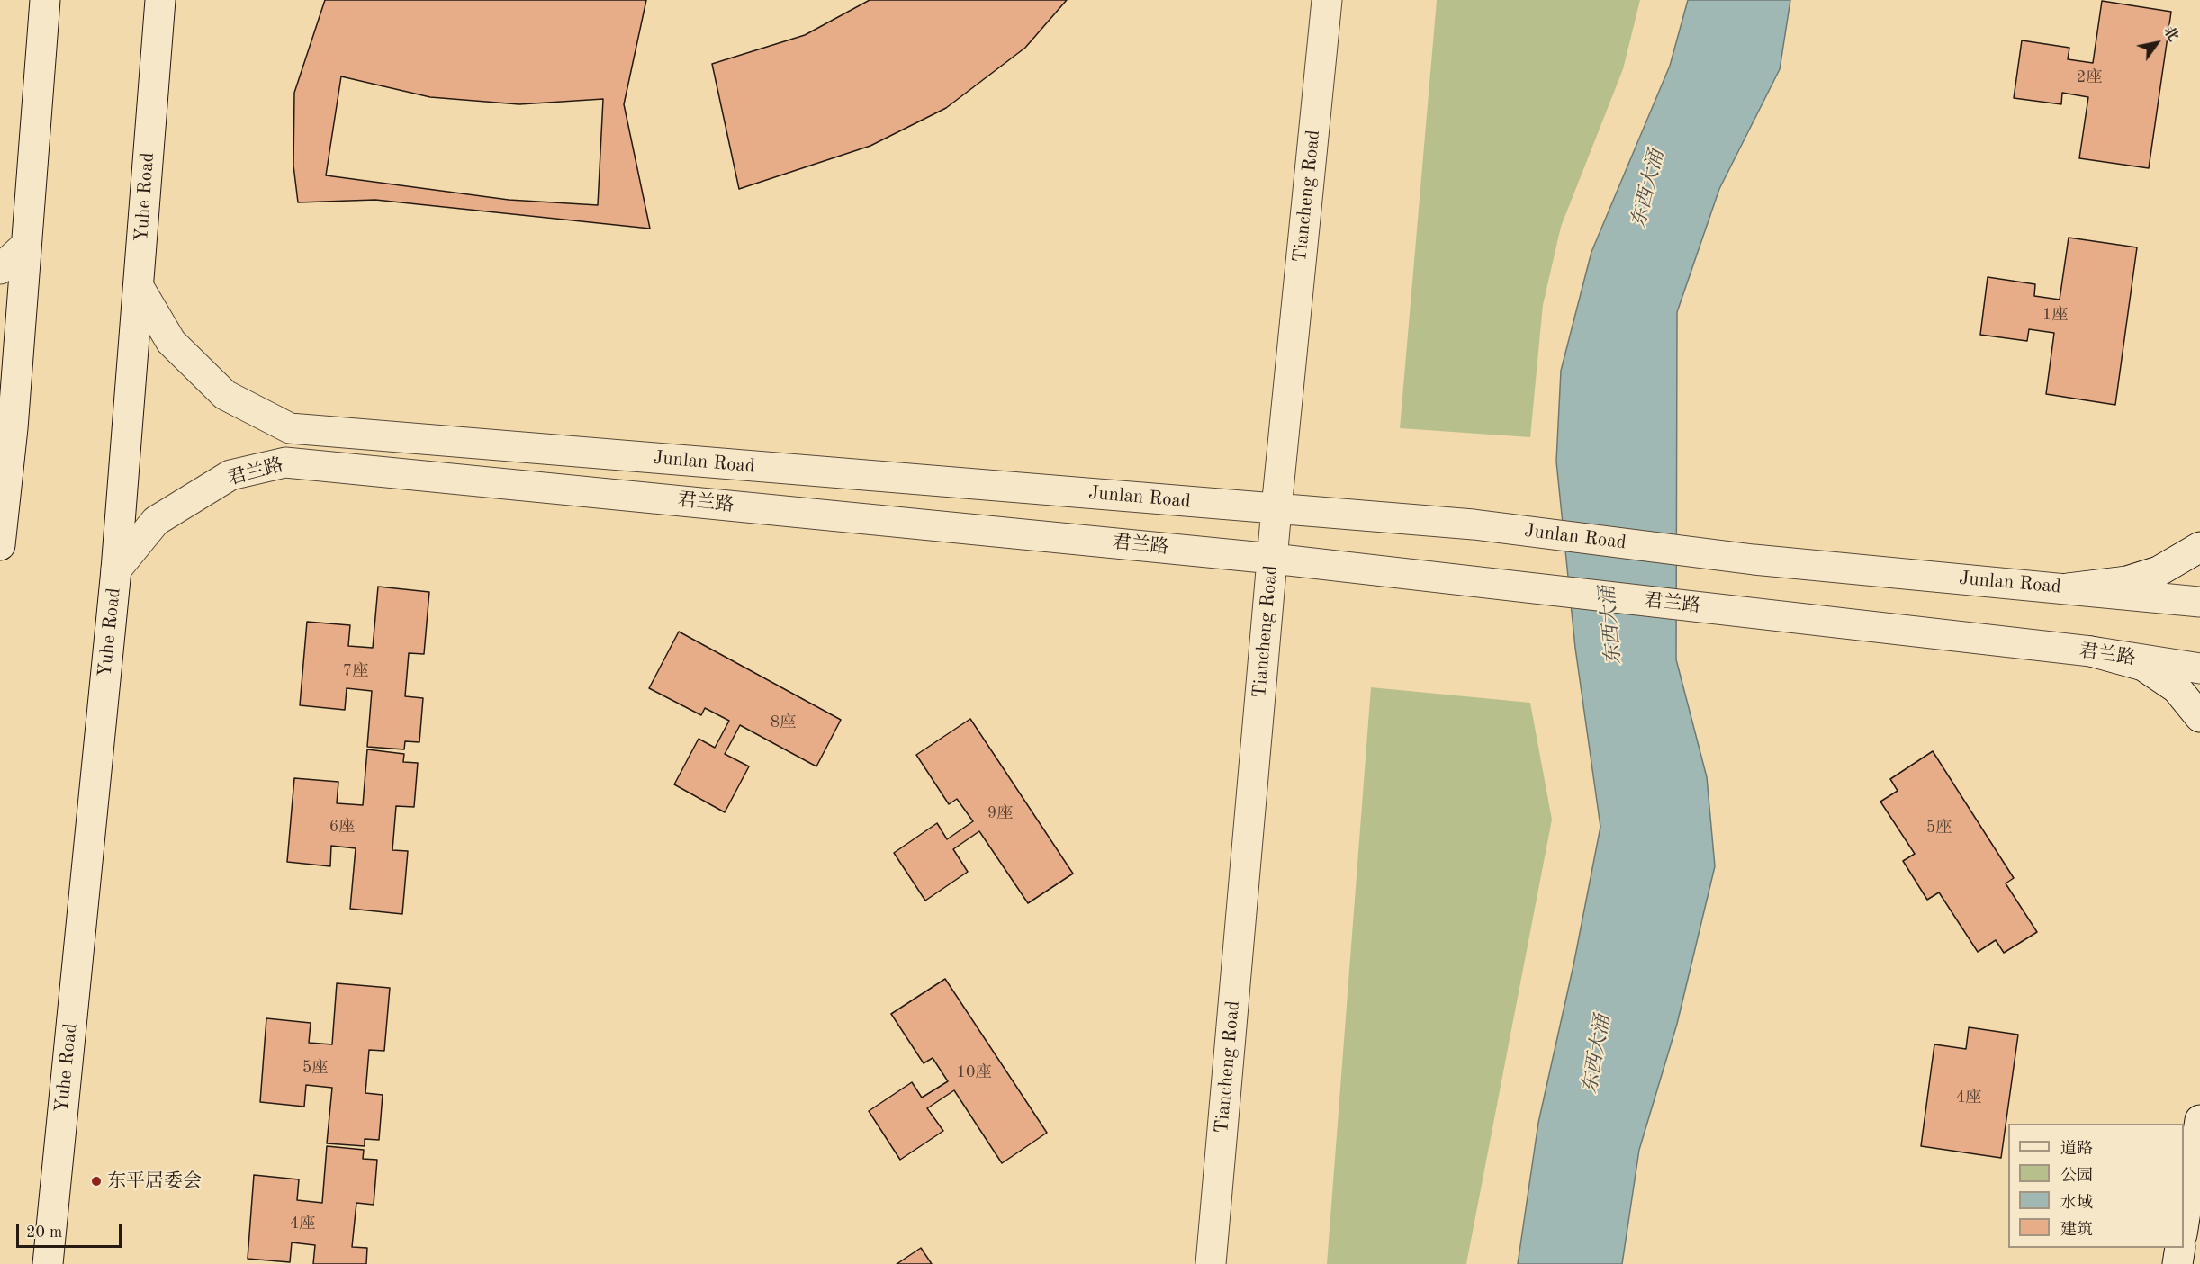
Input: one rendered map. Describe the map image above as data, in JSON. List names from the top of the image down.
{
  "streets": {
    "street": [
      "Tiancheng Road",
      "Yuhe Road",
      "Junlan Road",
      "君兰路"
    ]
  },
  "crossings": [
    ["Tiancheng Road", "Junlan Road"],
    ["Tiancheng Road", "君兰路"],
    ["Yuhe Road", "Junlan Road"],
    ["Yuhe Road", "君兰路"]
  ],
  "water": ["东西大涌"],
  "places": ["东平居委会"],
  "house_numbers": [
    "2座",
    "1座",
    "7座",
    "8座",
    "9座",
    "6座",
    "5座",
    "5座",
    "10座",
    "4座",
    "4座"
  ],
  "legend": [
    "道路",
    "公园",
    "水域",
    "建筑"
  ],
  "scale_bar": "20 m",
  "north": "top right"
}
